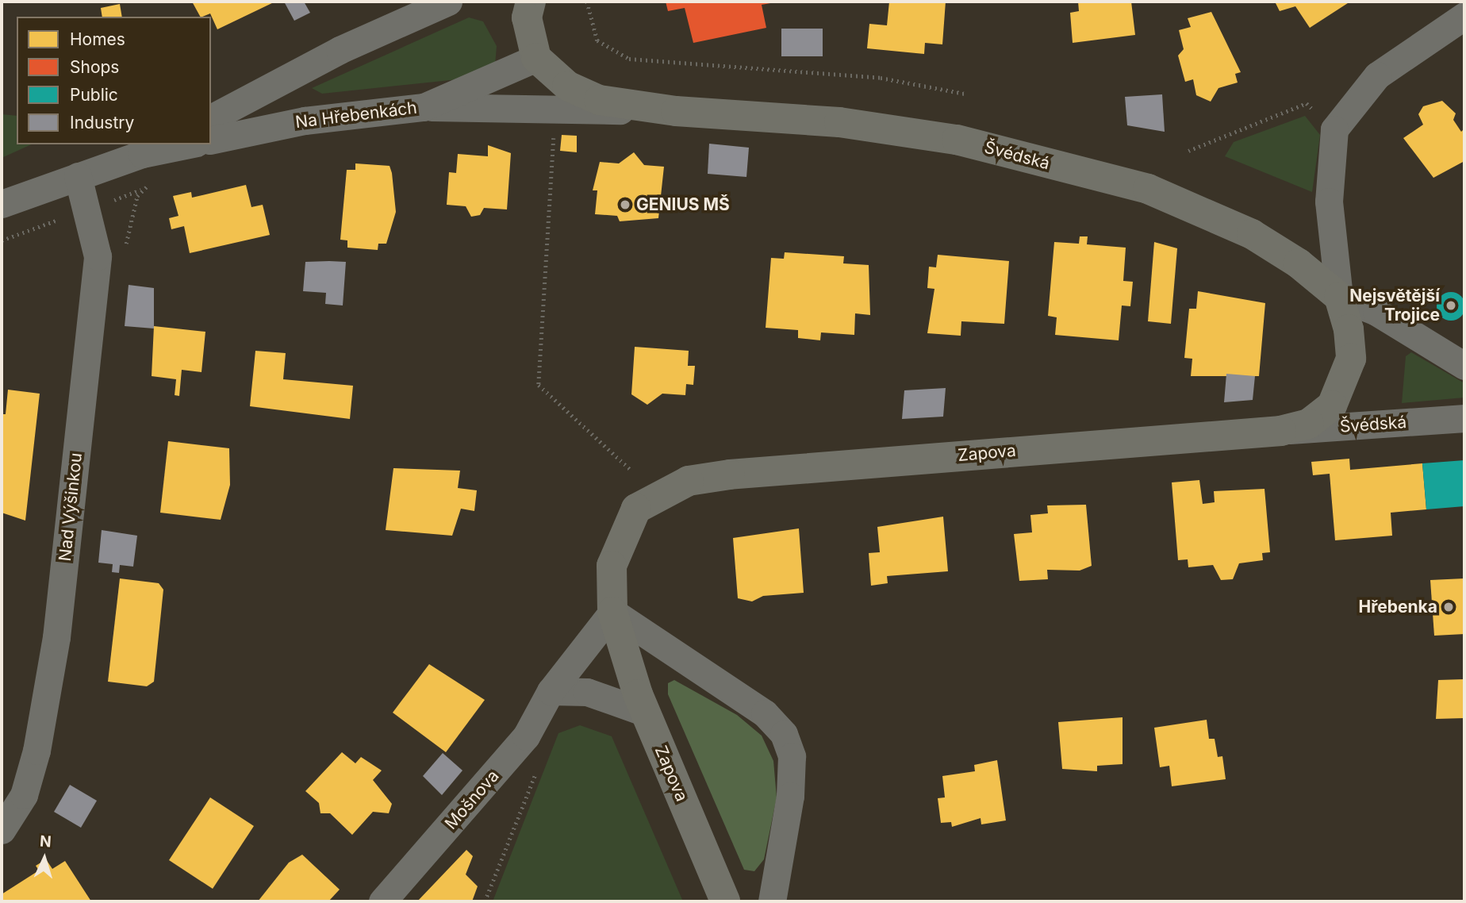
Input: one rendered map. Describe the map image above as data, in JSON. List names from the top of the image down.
{
  "streets": {
    "street": [
      "Na Hřebenkách",
      "Švédská",
      "Zapova",
      "Nad Výšinkou",
      "Mošnova"
    ]
  },
  "crossings": [
    ["Na Hřebenkách", "Švédská"],
    ["Švédská", "Zapova"],
    ["Zapova", "Mošnova"]
  ],
  "places": ["GENIUS MŠ", "Nejsvětější Trojice", "Hřebenka"],
  "legend": [
    "Homes",
    "Shops",
    "Public",
    "Industry"
  ],
  "north": "top"
}
